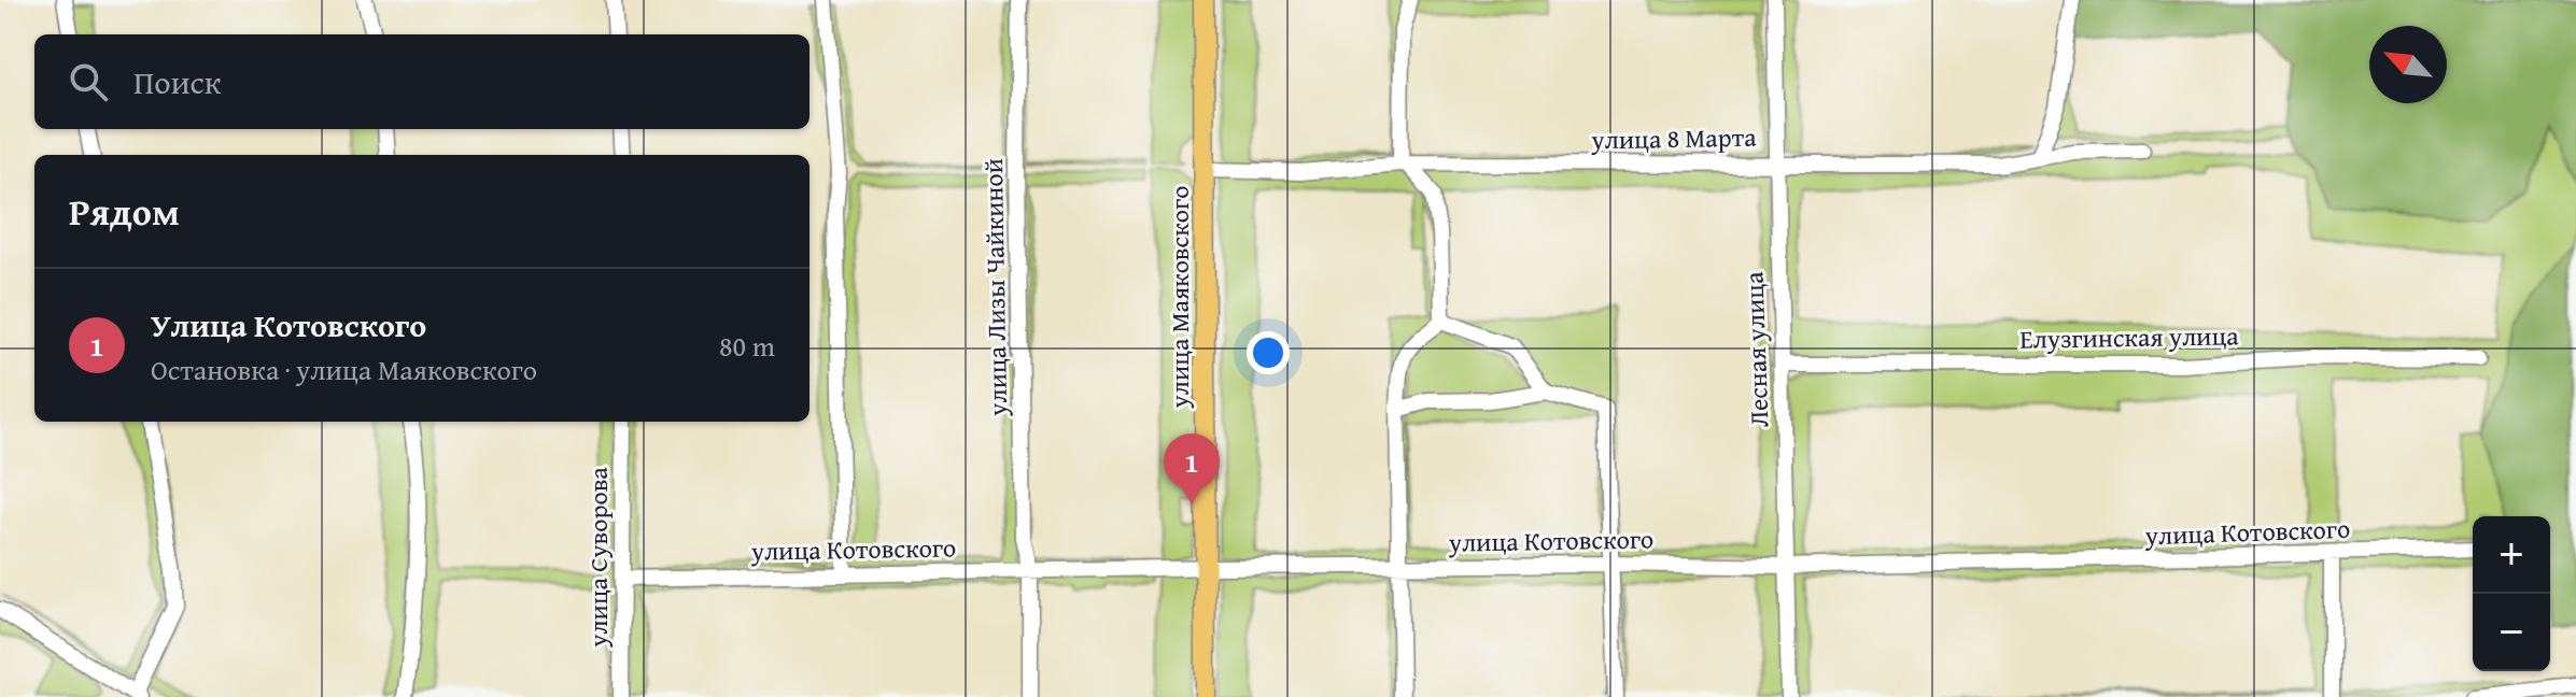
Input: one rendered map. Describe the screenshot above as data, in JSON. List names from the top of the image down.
{
  "streets": {
    "main road": ["улица Маяковского"],
    "street": [
      "улица 8 Марта",
      "улица Лизы Чайкиной",
      "Елузгинская улица",
      "Лесная улица",
      "улица Котовского",
      "улица Суворова"
    ]
  },
  "crossings": [
    ["улица 8 Марта", "улица Маяковского"],
    ["улица 8 Марта", "Лесная улица"],
    ["улица Лизы Чайкиной", "улица Котовского"],
    ["улица Маяковского", "улица Котовского"],
    ["Елузгинская улица", "Лесная улица"],
    ["Лесная улица", "улица Котовского"],
    ["улица Котовского", "улица Суворова"]
  ],
  "north": "top left",
  "page": {
    "search": "Поиск",
    "heading": "Рядом",
    "list": [
      {
        "mark": "1",
        "name": "Улица Котовского",
        "note": "Остановка · улица Маяковского",
        "value": "80 m"
      }
    ],
    "pins": "1",
    "map_buttons": ["+", "−"]
  }
}
